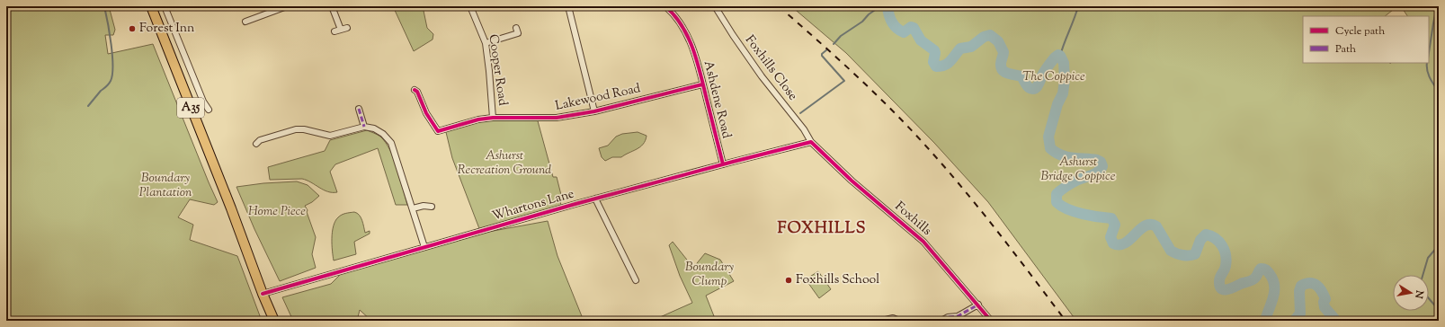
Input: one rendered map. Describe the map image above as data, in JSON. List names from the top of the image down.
{
  "streets": {
    "main road": ["A35"],
    "street": [
      "Foxhills Close",
      "Cooper Road",
      "Lakewood Road",
      "Ashdene Road",
      "Whartons Lane",
      "Foxhills"
    ]
  },
  "crossings": [
    ["Foxhills Close", "Whartons Lane"],
    ["Foxhills Close", "Foxhills"],
    ["Cooper Road", "Lakewood Road"],
    ["Lakewood Road", "Ashdene Road"],
    ["Ashdene Road", "Whartons Lane"],
    ["A35", "Whartons Lane"],
    ["Whartons Lane", "Foxhills"]
  ],
  "districts": ["FOXHILLS"],
  "parks": [
    "The Coppice",
    "Ashurst Recreation Ground",
    "Ashurst Bridge Coppice",
    "Boundary Plantation",
    "Home Piece",
    "Boundary Clump"
  ],
  "places": ["Forest Inn", "Foxhills School"],
  "legend": ["Cycle path", "Path"],
  "north": "right"
}
